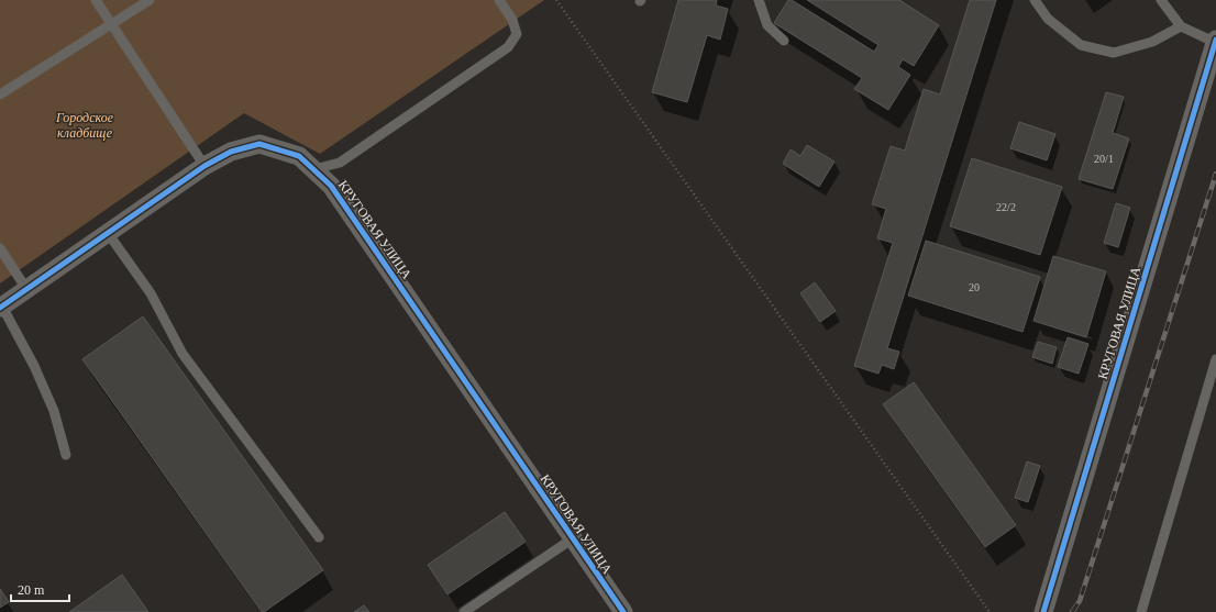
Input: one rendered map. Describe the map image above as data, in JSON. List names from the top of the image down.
{
  "streets": {
    "street": ["КРУГОВАЯ УЛИЦА"]
  },
  "parks": ["Городское кладбище"],
  "house_numbers": ["20/1", "22/2", "20"],
  "scale_bar": "20 m"
}
